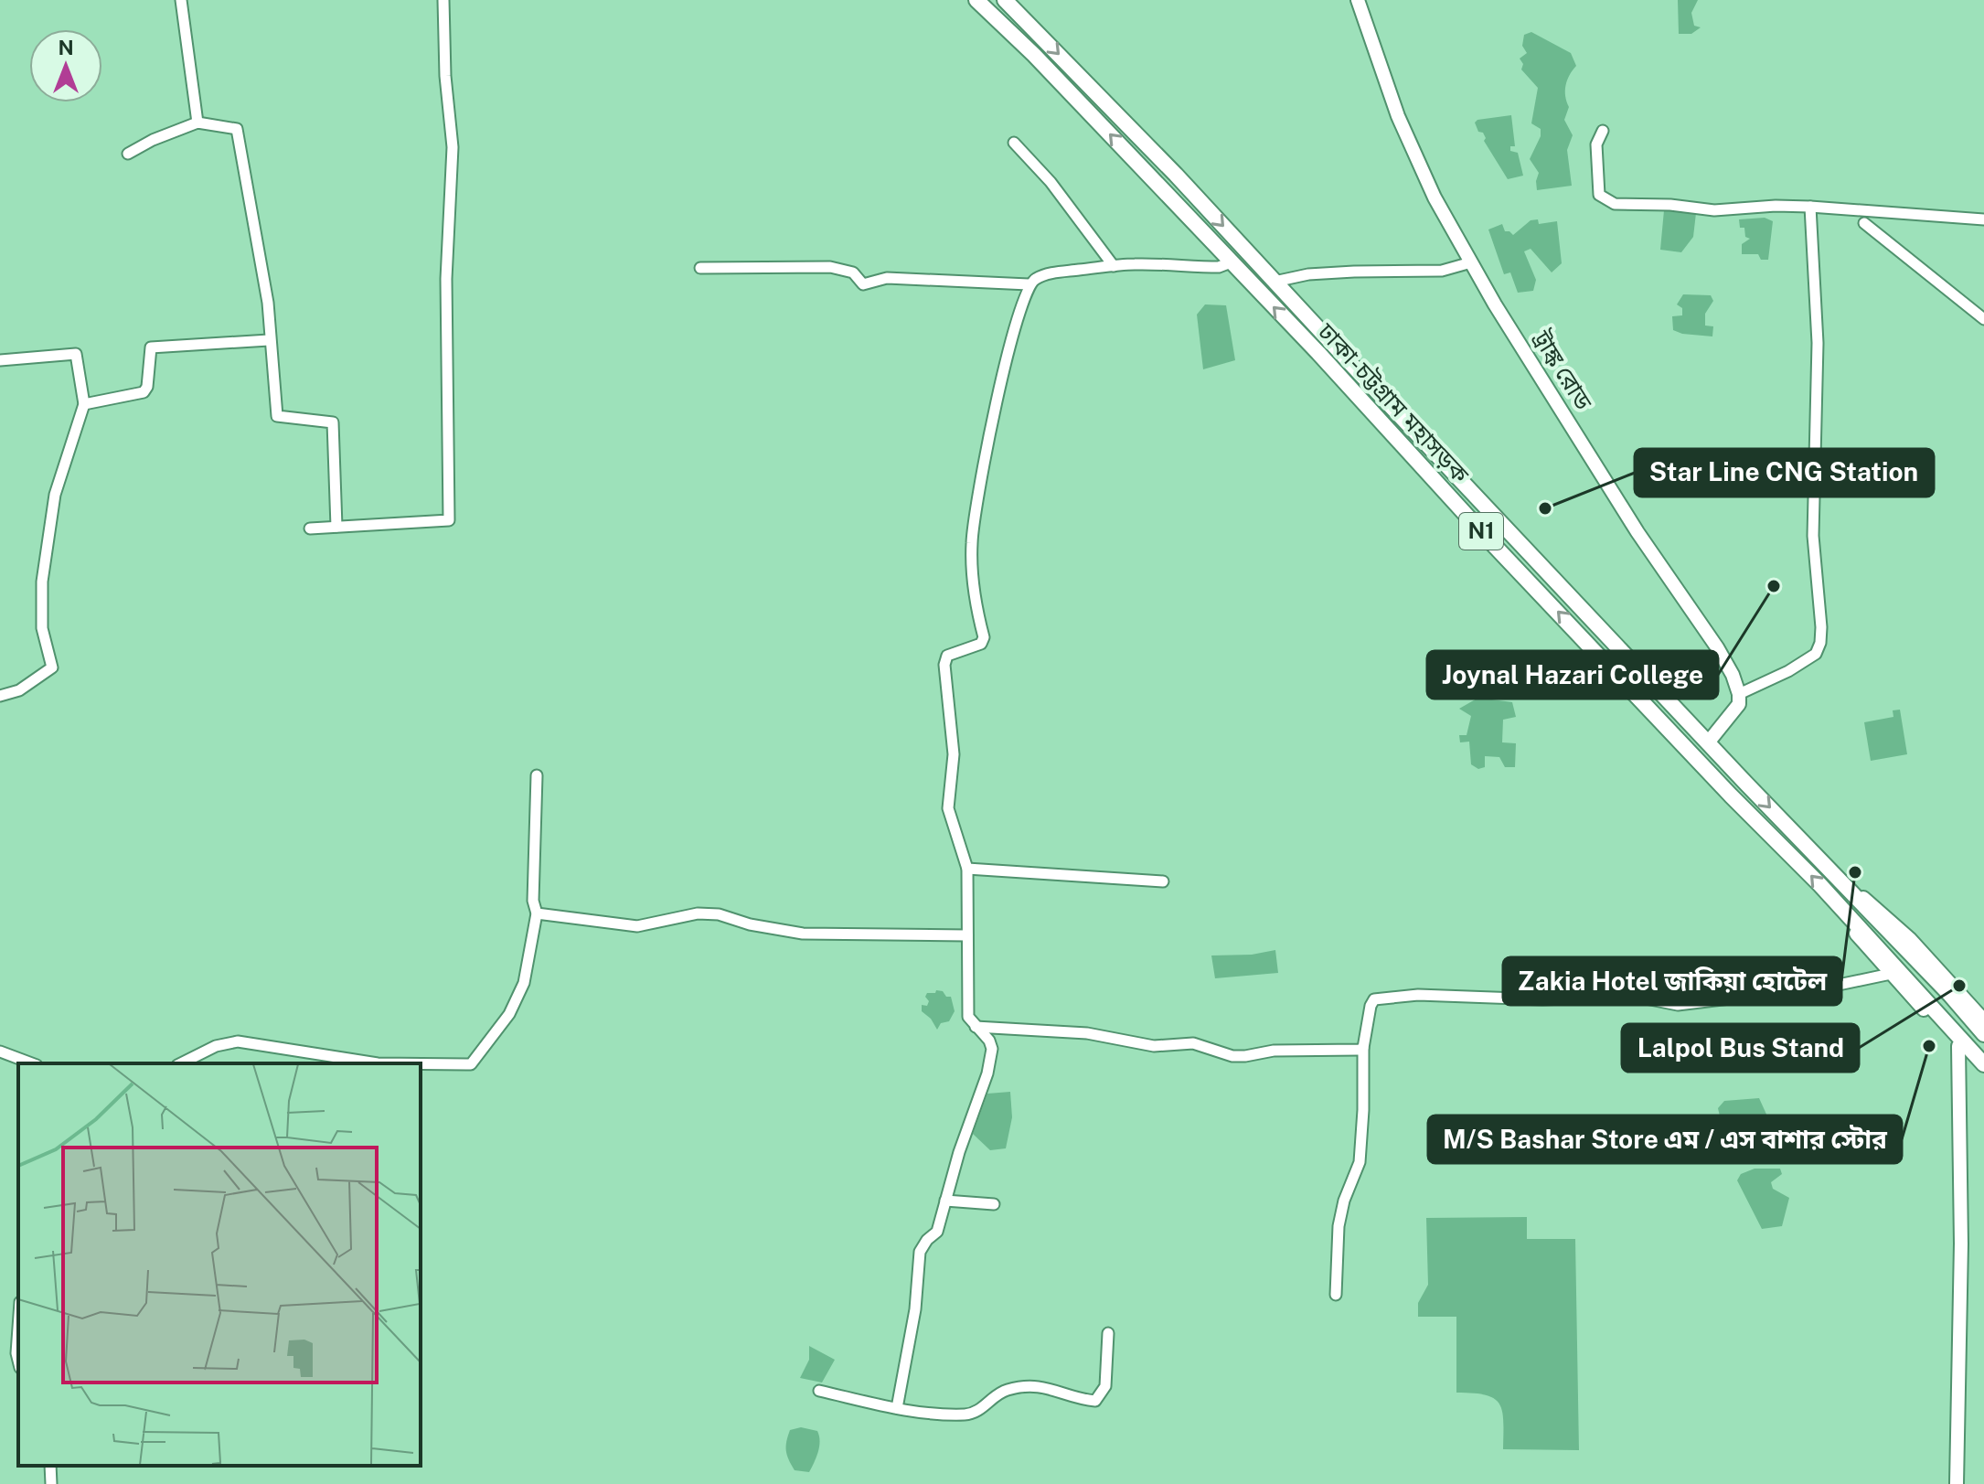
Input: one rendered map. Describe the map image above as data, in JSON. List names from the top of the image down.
{
  "streets": {
    "highway": ["ঢাকা-চট্টগ্রাম মহাসড়ক", "N1"],
    "main road": ["ট্রাঙ্ক রোড"]
  },
  "places": [
    "Star Line CNG Station",
    "Joynal Hazari College",
    "Zakia Hotel জাকিয়া হোটেল",
    "Lalpol Bus Stand",
    "M/S Bashar Store এম / এস বাশার স্টোর"
  ],
  "north": "top"
}
